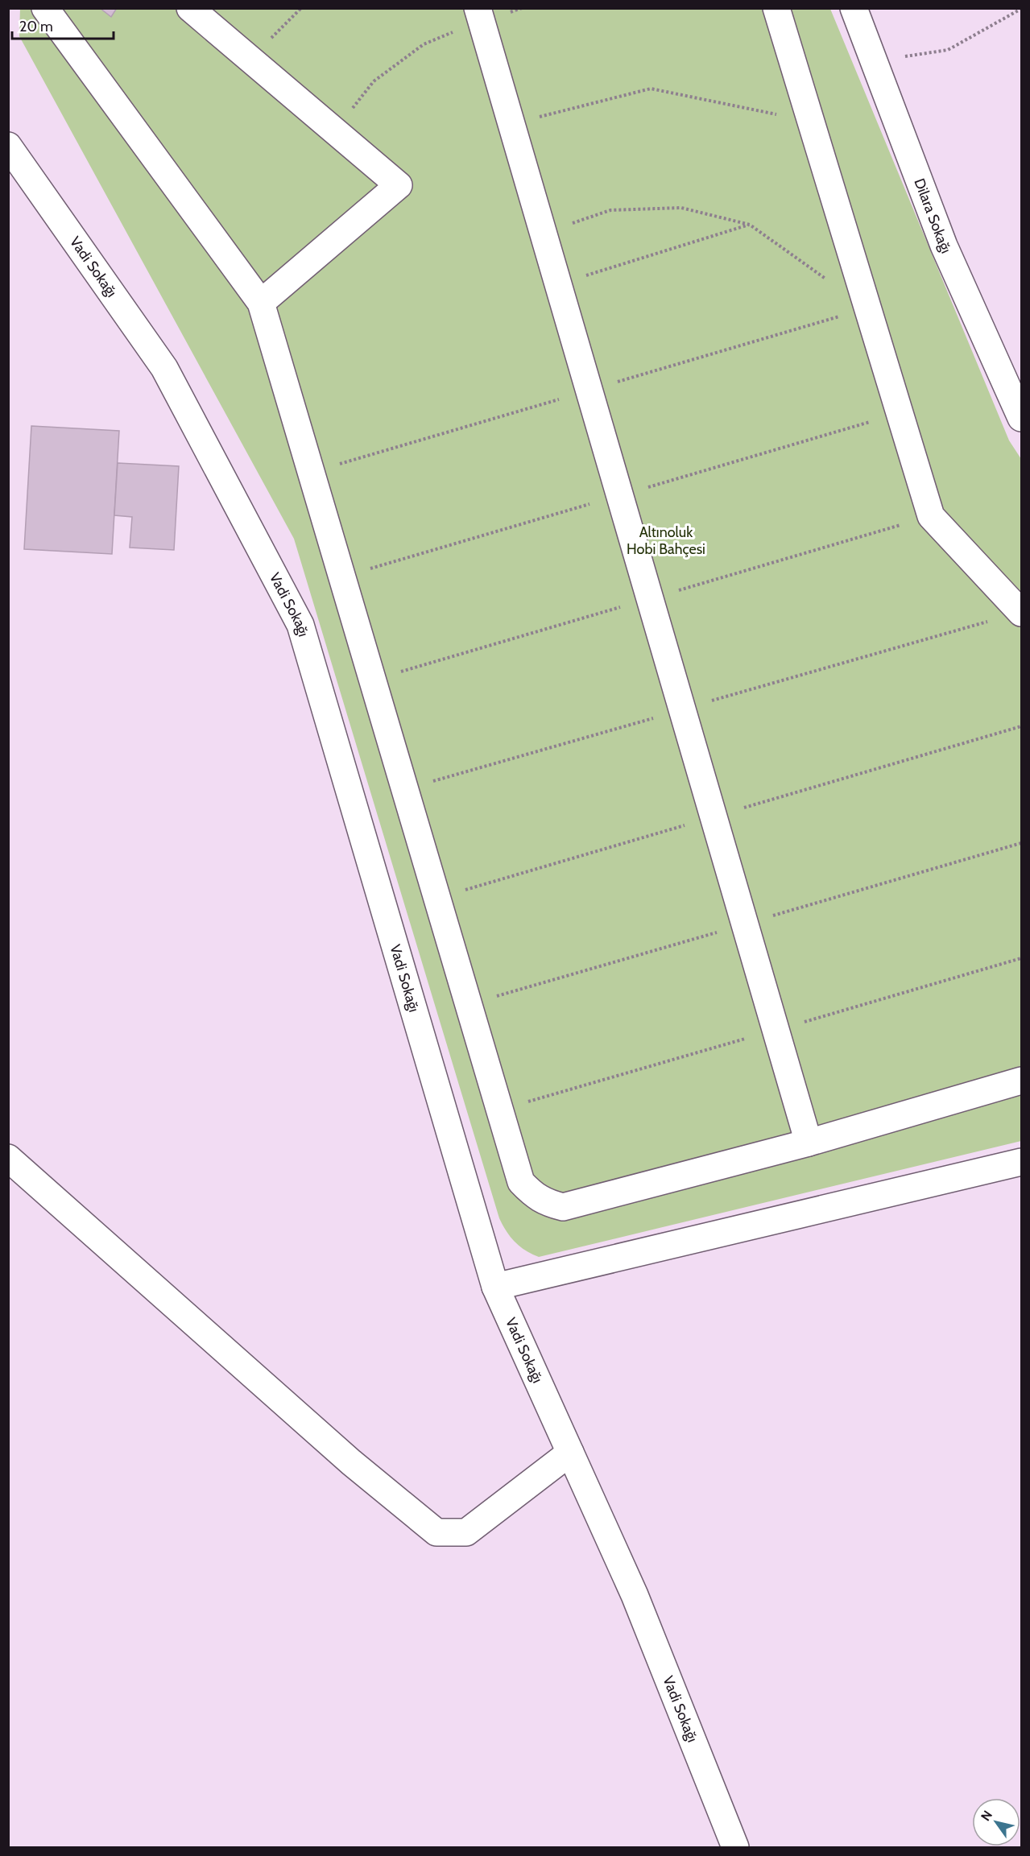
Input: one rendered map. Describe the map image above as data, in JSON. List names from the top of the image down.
{
  "streets": {
    "street": ["Dilara Sokağı", "Vadi Sokağı"]
  },
  "parks": ["Altınoluk Hobi Bahçesi"],
  "scale_bar": "20 m",
  "north": "top left"
}
